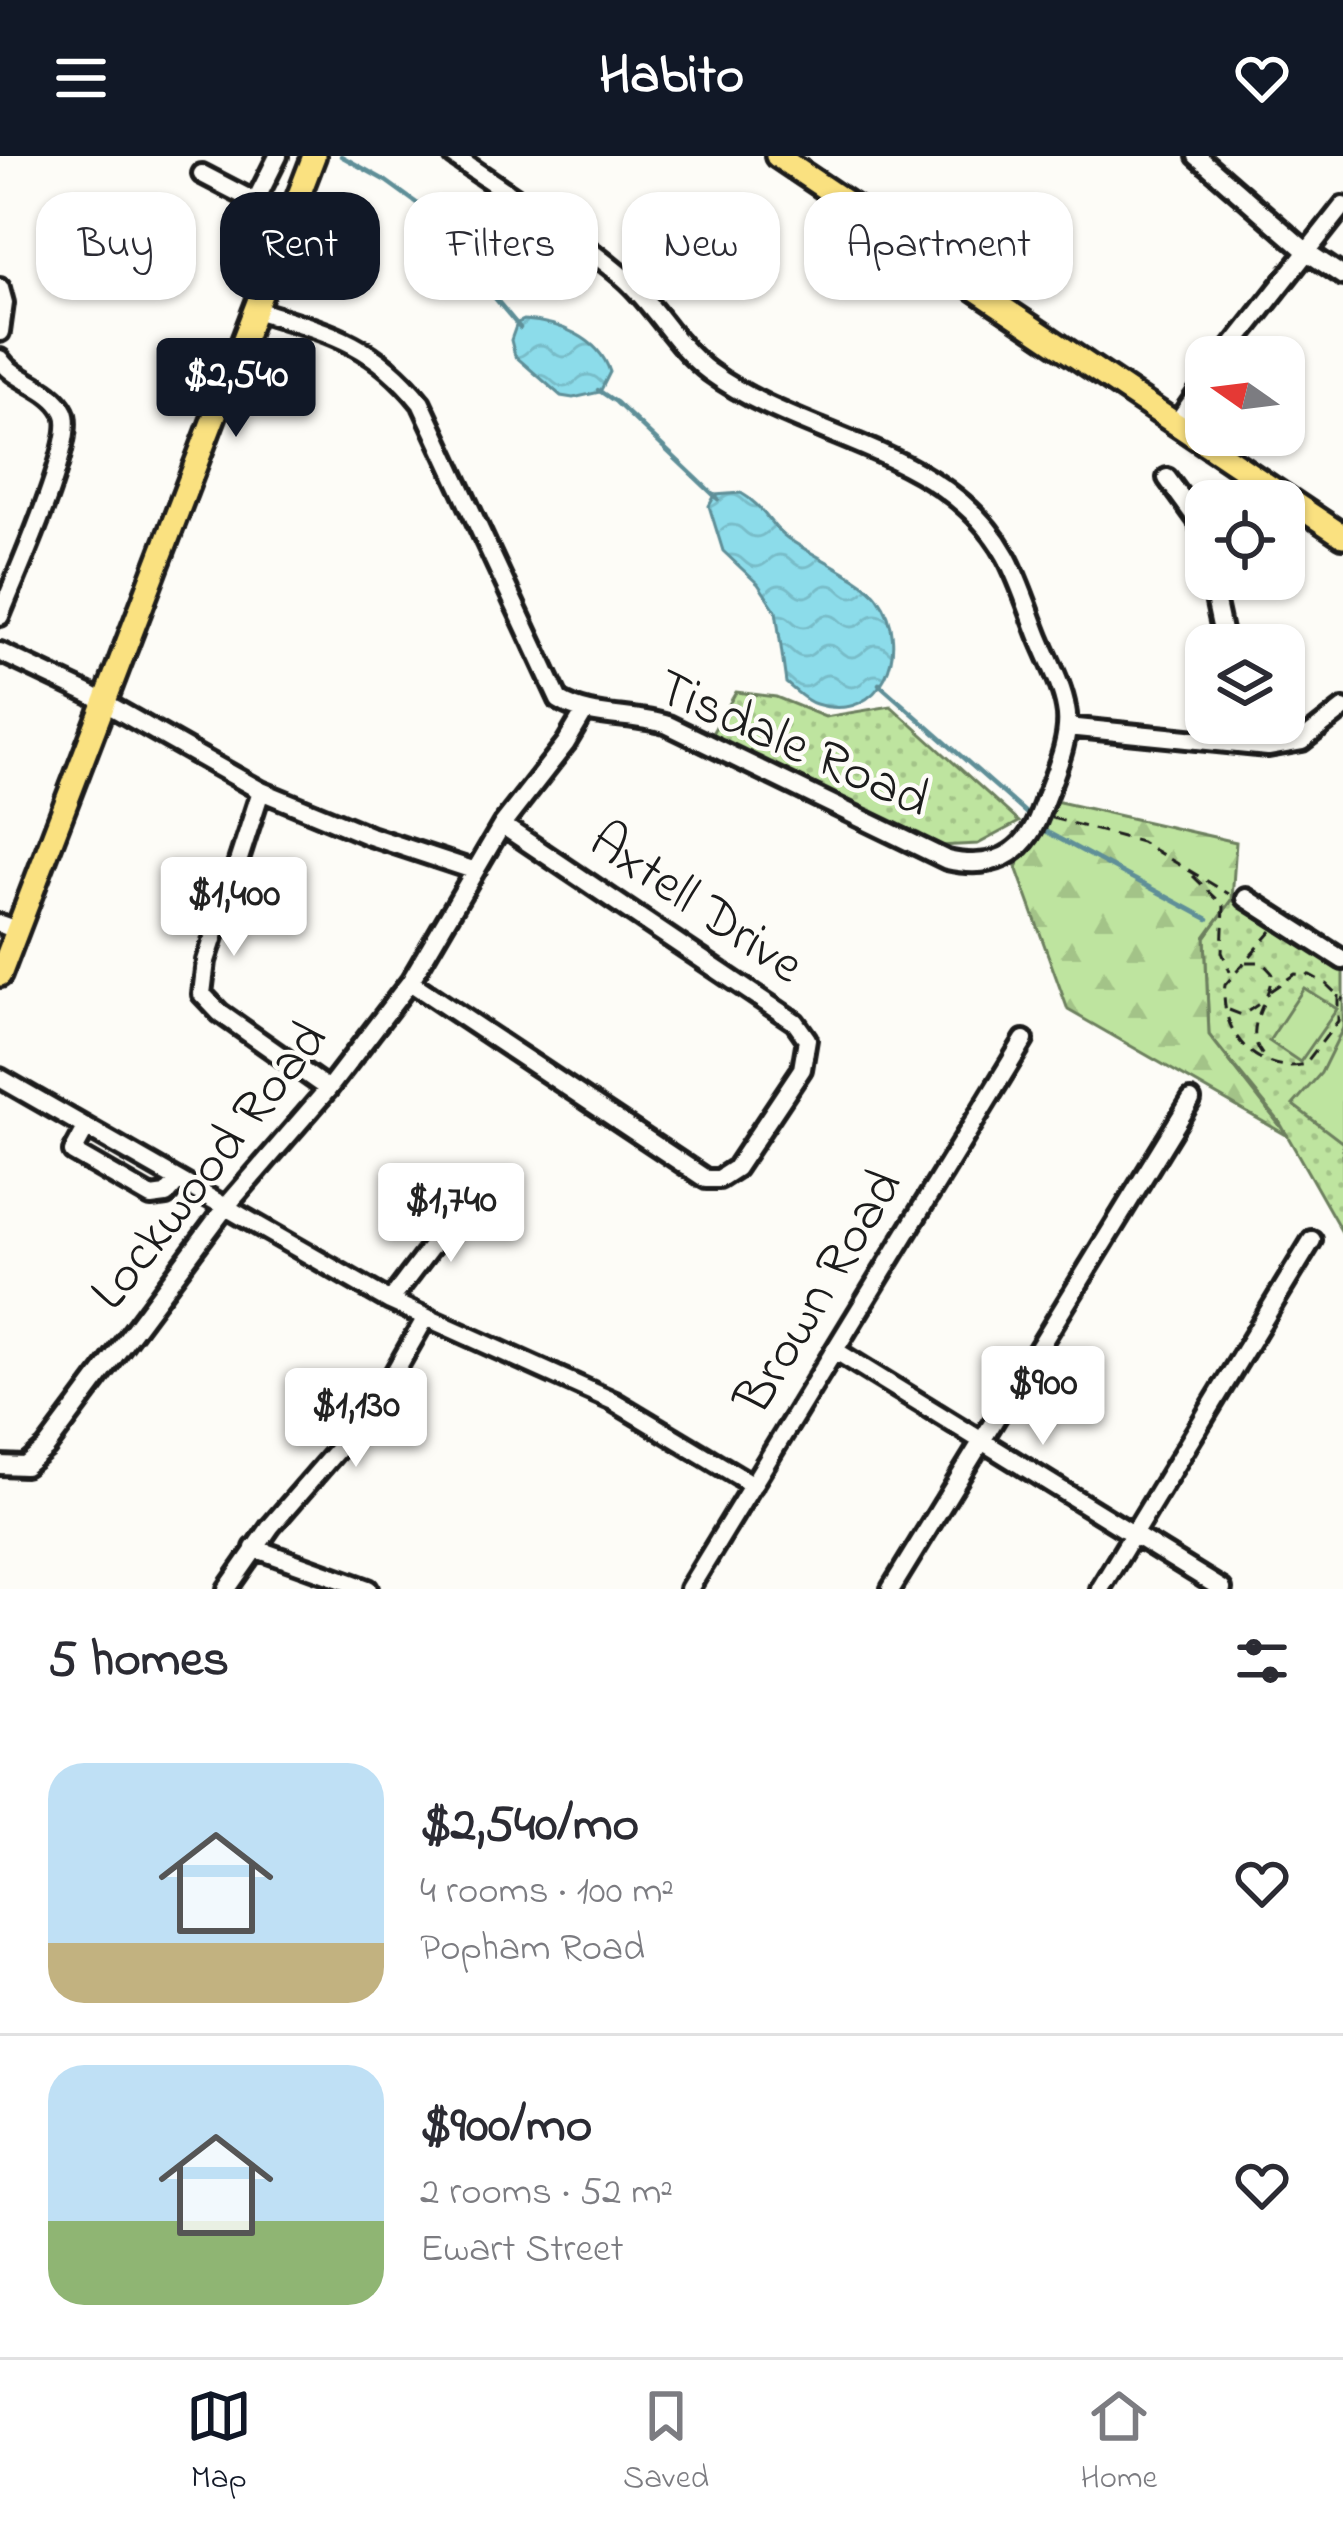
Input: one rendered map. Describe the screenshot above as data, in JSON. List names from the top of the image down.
{
  "streets": {
    "street": [
      "Tisdale Road",
      "Axtell Drive",
      "Lockwood Road",
      "Brown Road"
    ]
  },
  "crossings": [
    ["Tisdale Road", "Lockwood Road"],
    ["Axtell Drive", "Lockwood Road"]
  ],
  "north": "left",
  "page": {
    "header": "Habito",
    "chip": [
      "Buy",
      "Rent",
      "Filters",
      "New",
      "Apartment"
    ],
    "price": [
      "$2,540",
      "$1,400",
      "$1,740",
      "$900",
      "$1,130"
    ],
    "heading": "5 homes",
    "list": [
      {
        "name": "$2,540/mo",
        "note": "4 rooms · 100 m² · Popham Road"
      },
      {
        "name": "$900/mo",
        "note": "2 rooms · 52 m² · Ewart Street"
      }
    ],
    "tabs": ["Map", "Saved", "Home"]
  }
}
